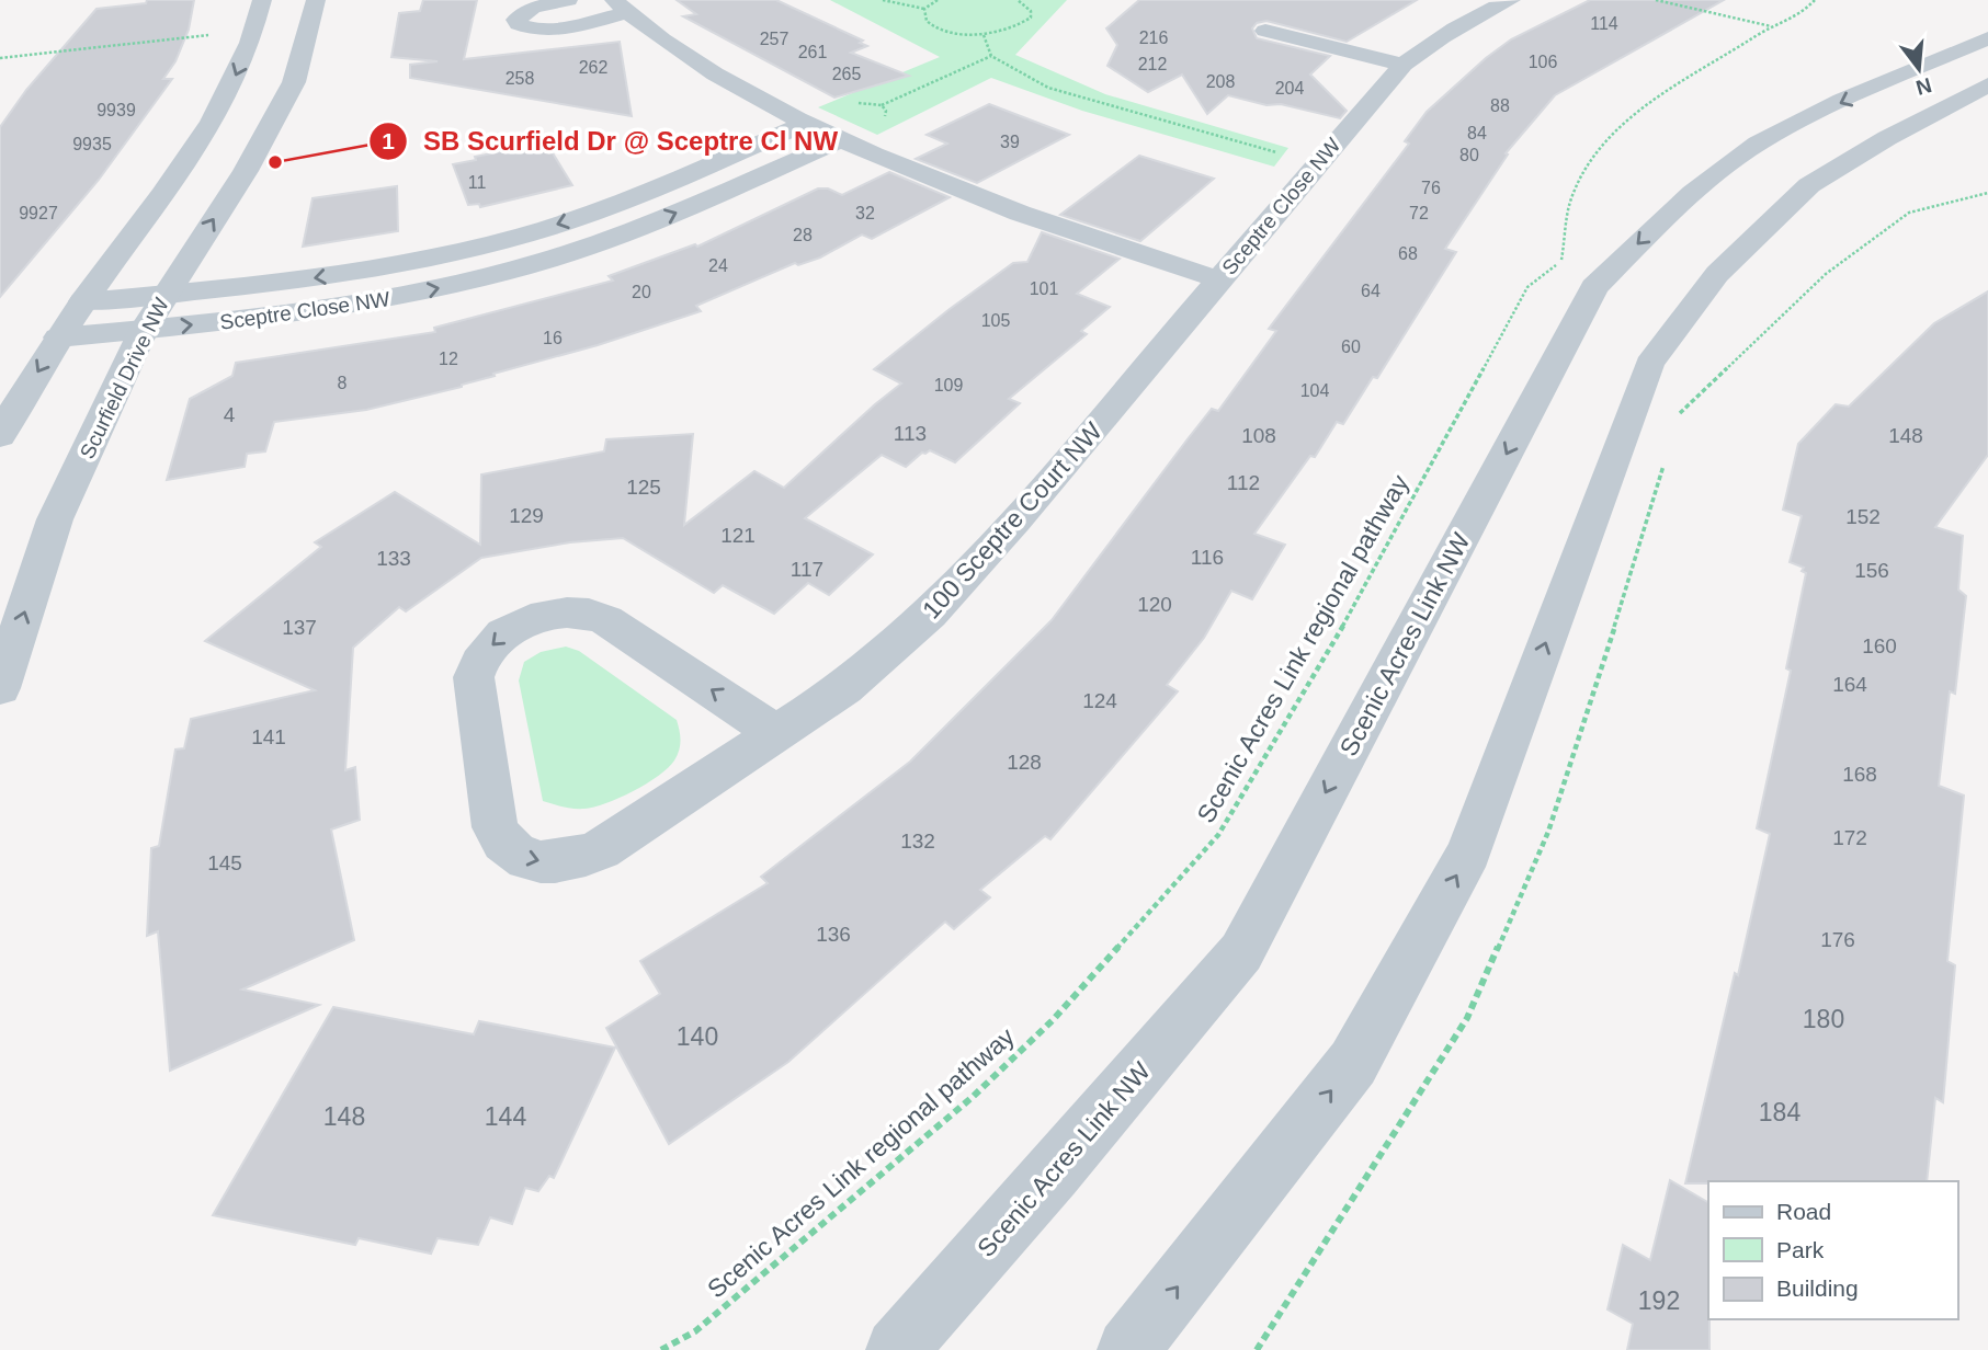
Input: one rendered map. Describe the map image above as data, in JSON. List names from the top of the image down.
{
  "streets": {
    "street": [
      "Sceptre Close NW",
      "Scurfield Drive NW",
      "100 Sceptre Court NW",
      "Scenic Acres Link NW"
    ],
    "path": ["Scenic Acres Link regional pathway"]
  },
  "crossings": [
    ["Sceptre Close NW", "Scurfield Drive NW"],
    ["Sceptre Close NW", "100 Sceptre Court NW"]
  ],
  "places": ["SB Scurfield Dr @ Sceptre Cl NW"],
  "house_numbers": [
    "114",
    "216",
    "257",
    "261",
    "106",
    "212",
    "262",
    "265",
    "258",
    "208",
    "204",
    "88",
    "9939",
    "84",
    "39",
    "9935",
    "80",
    "11",
    "76",
    "9927",
    "32",
    "72",
    "28",
    "68",
    "24",
    "101",
    "64",
    "20",
    "105",
    "16",
    "60",
    "12",
    "8",
    "109",
    "104",
    "4",
    "113",
    "108",
    "148",
    "112",
    "125",
    "129",
    "152",
    "121",
    "116",
    "133",
    "117",
    "156",
    "120",
    "137",
    "160",
    "164",
    "124",
    "141",
    "128",
    "168",
    "172",
    "132",
    "145",
    "136",
    "176",
    "180",
    "140",
    "184",
    "148",
    "144",
    "192"
  ],
  "legend": ["Road", "Park", "Building"],
  "north": "bottom"
}
